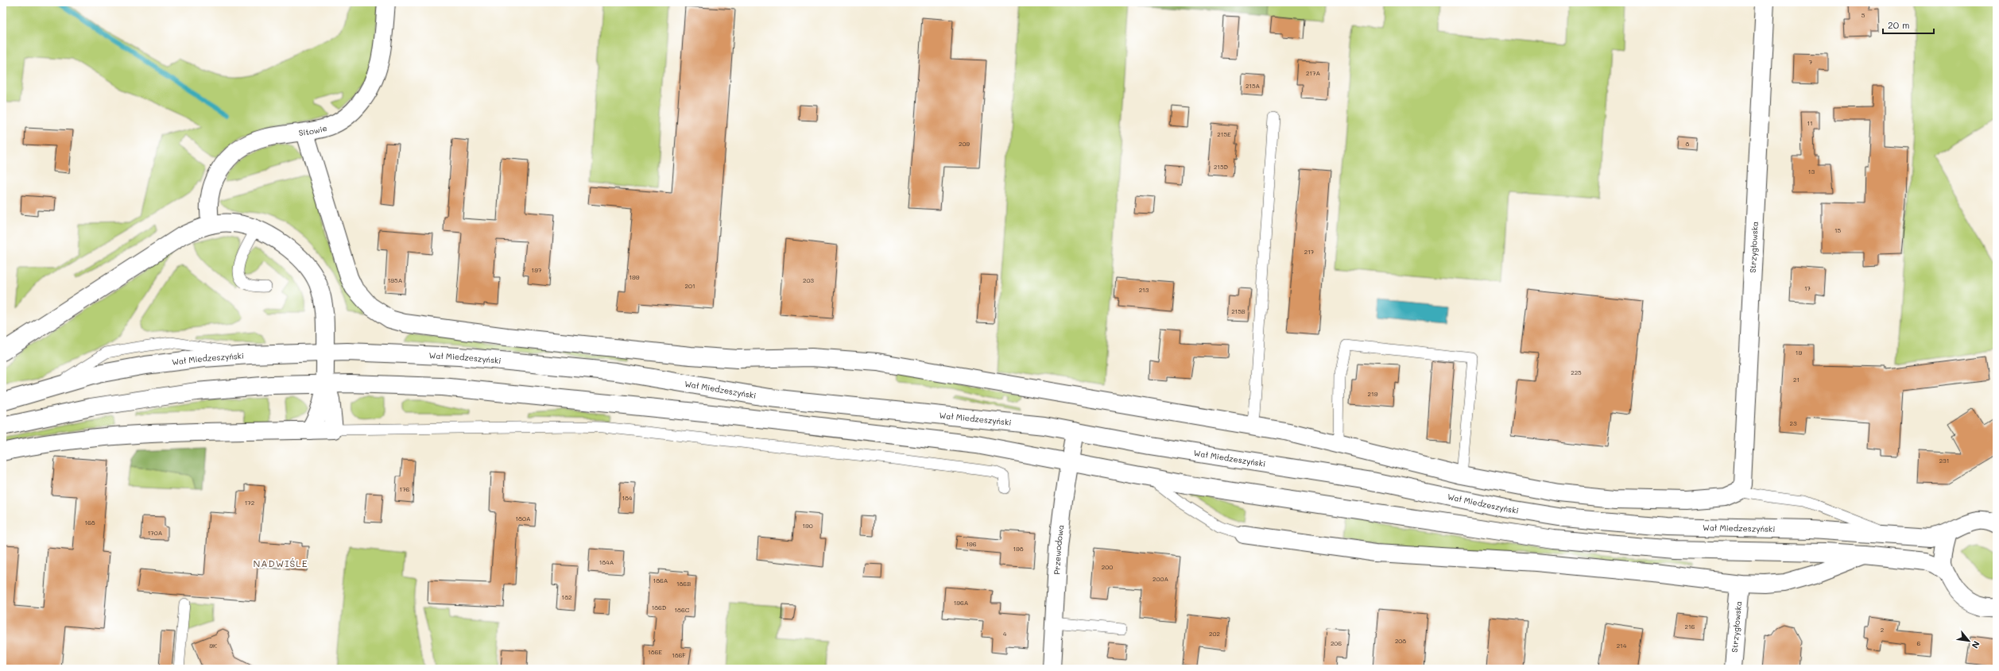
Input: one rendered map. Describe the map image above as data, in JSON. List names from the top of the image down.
{
  "streets": {
    "street": [
      "Sitowie",
      "Strzygłowska",
      "Wał Miedzeszyński",
      "Przewodowa"
    ]
  },
  "crossings": [
    ["Wał Miedzeszyński", "Przewodowa"]
  ],
  "districts": ["NADWIŚLE"],
  "house_numbers": [
    "5",
    "7",
    "217A",
    "215A",
    "11",
    "215E",
    "209",
    "8",
    "215D",
    "13",
    "15",
    "217",
    "197",
    "199",
    "195A",
    "203",
    "201",
    "17",
    "213",
    "215B",
    "19",
    "225",
    "21",
    "219",
    "23",
    "231",
    "176",
    "184",
    "172",
    "180A",
    "168",
    "190",
    "170A",
    "196",
    "198",
    "184A",
    "200",
    "200A",
    "186A",
    "186B",
    "182",
    "196A",
    "186D",
    "186C",
    "216",
    "2",
    "4",
    "202",
    "208",
    "206",
    "6",
    "9K",
    "214",
    "186E",
    "186F"
  ],
  "scale_bar": "20 m",
  "north": "bottom right"
}
